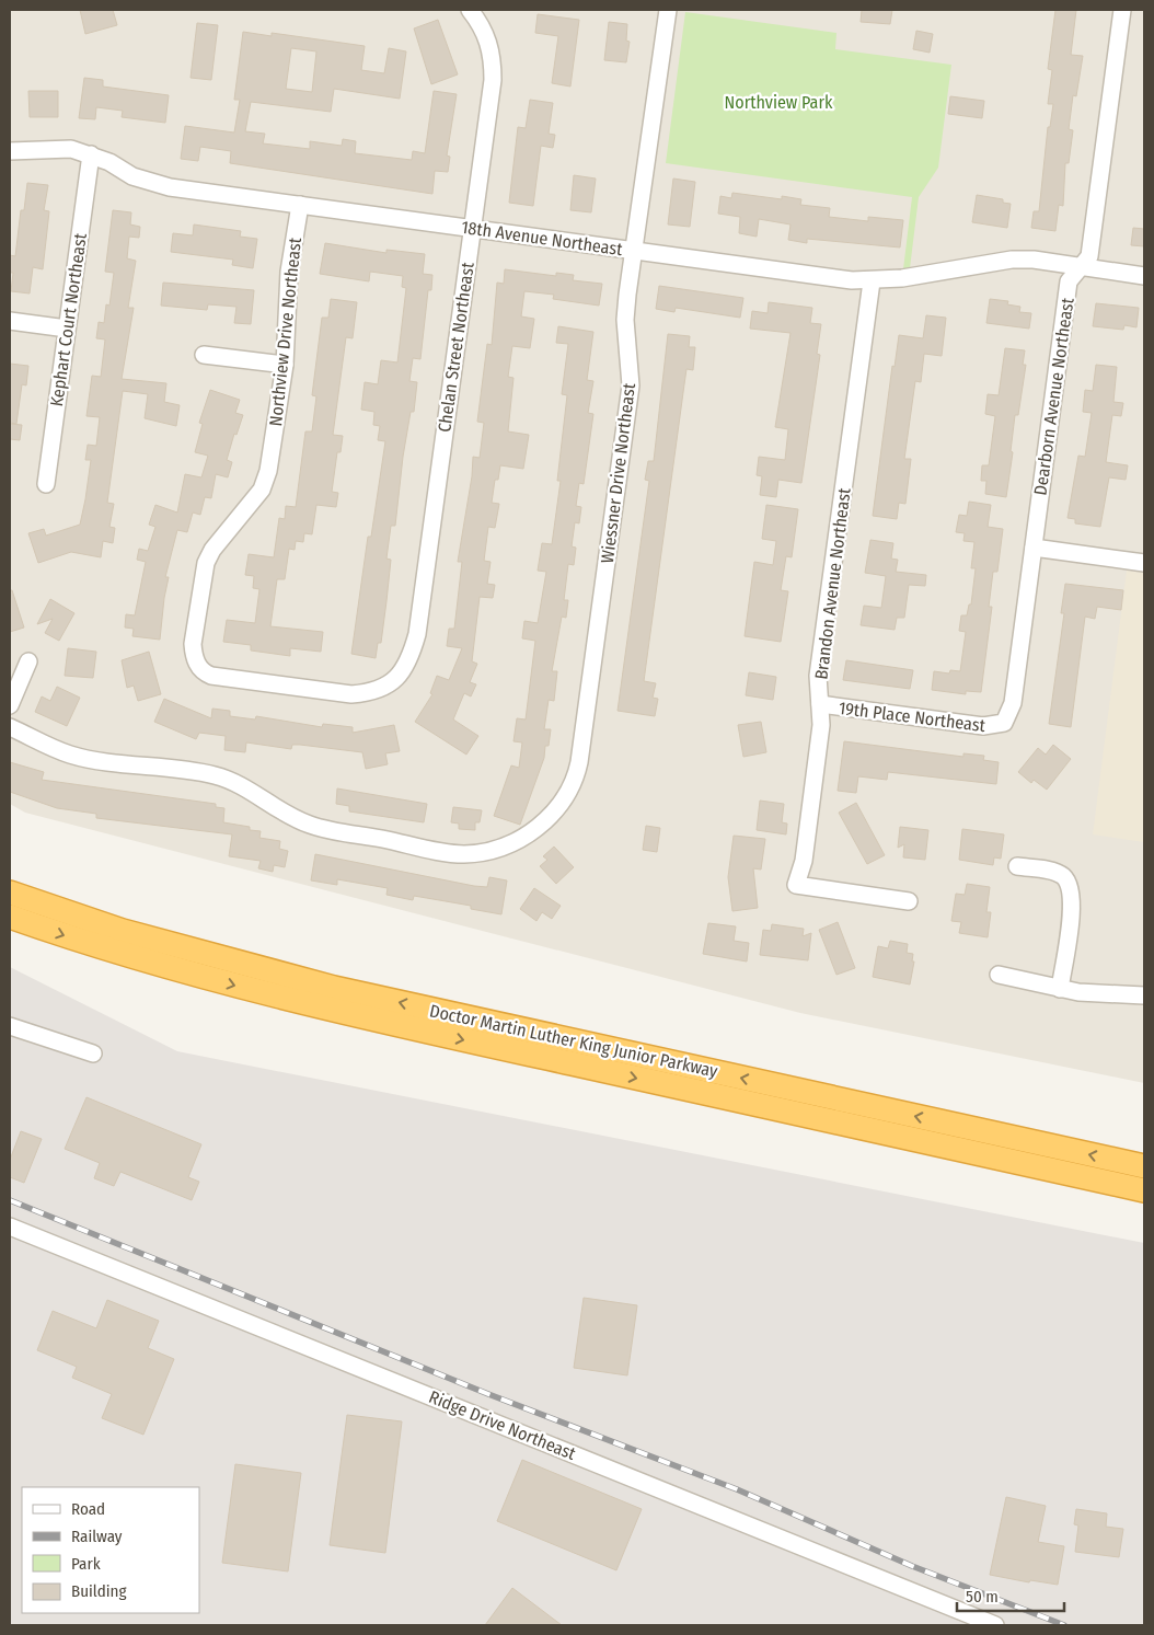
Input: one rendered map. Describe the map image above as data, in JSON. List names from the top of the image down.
{
  "streets": {
    "highway": ["Doctor Martin Luther King Junior Parkway"],
    "street": [
      "18th Avenue Northeast",
      "Kephart Court Northeast",
      "Northview Drive Northeast",
      "Chelan Street Northeast",
      "Dearborn Avenue Northeast",
      "Wiessner Drive Northeast",
      "Brandon Avenue Northeast",
      "19th Place Northeast",
      "Ridge Drive Northeast"
    ]
  },
  "crossings": [
    ["18th Avenue Northeast", "Kephart Court Northeast"],
    ["18th Avenue Northeast", "Northview Drive Northeast"],
    ["18th Avenue Northeast", "Chelan Street Northeast"],
    ["18th Avenue Northeast", "Dearborn Avenue Northeast"],
    ["18th Avenue Northeast", "Wiessner Drive Northeast"],
    ["18th Avenue Northeast", "Brandon Avenue Northeast"],
    ["Northview Drive Northeast", "Chelan Street Northeast"],
    ["Dearborn Avenue Northeast", "19th Place Northeast"],
    ["Brandon Avenue Northeast", "19th Place Northeast"]
  ],
  "parks": ["Northview Park"],
  "legend": [
    "Road",
    "Railway",
    "Park",
    "Building"
  ],
  "scale_bar": "50 m"
}
